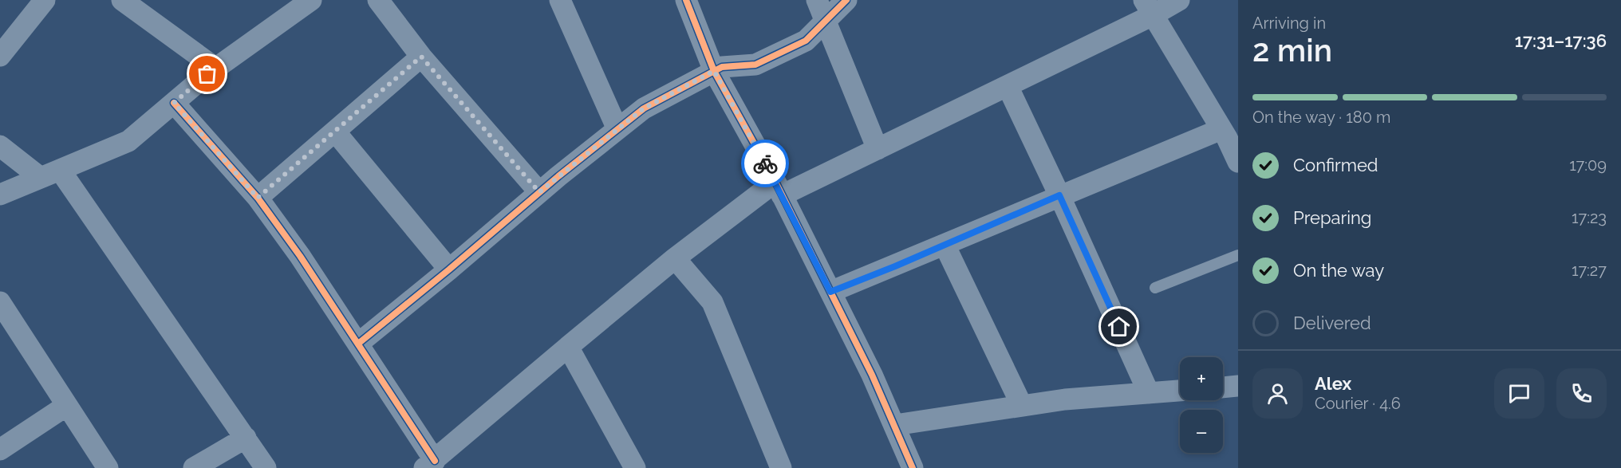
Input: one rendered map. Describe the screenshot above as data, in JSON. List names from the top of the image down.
{
  "page": {
    "heading": ["2 min", "Arriving in", "17:31–17:36"],
    "panel": ["Alex", "Courier · 4.6"],
    "bar": "On the way · 180 m",
    "list": [
      ["Confirmed", "17:09"],
      ["Preparing", "17:23"],
      ["On the way", "17:27"],
      "Delivered"
    ],
    "map_buttons": ["+", "−"]
  }
}
